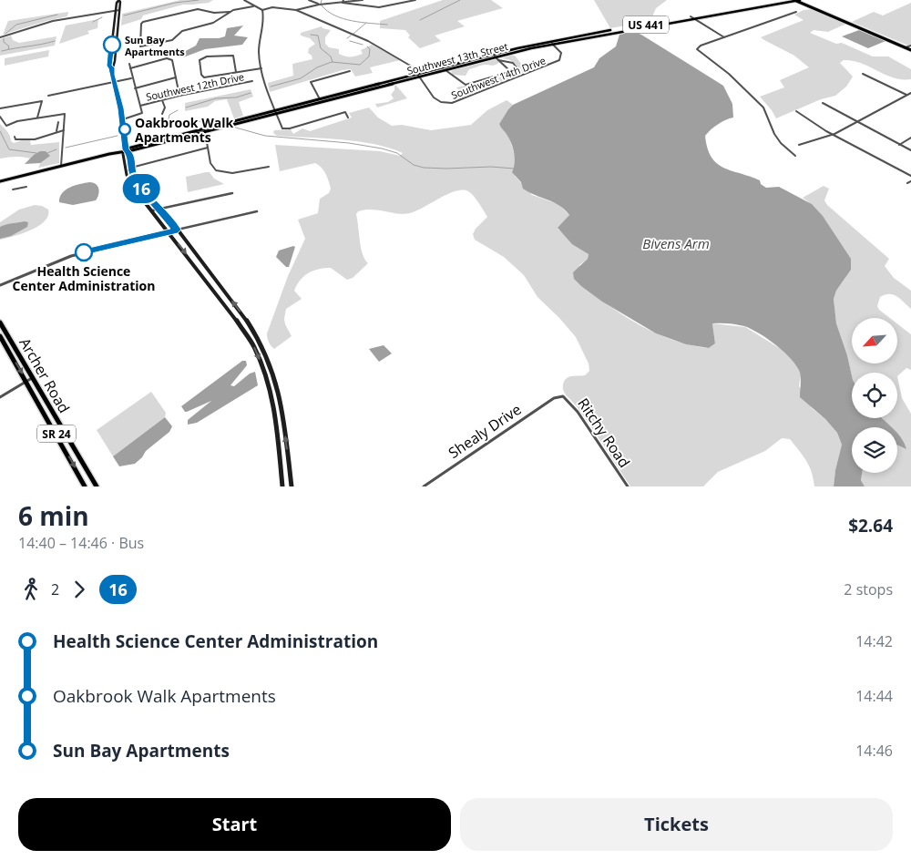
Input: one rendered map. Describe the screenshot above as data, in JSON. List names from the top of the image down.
{
  "streets": {
    "main road": [
      "US 441",
      "Southwest 13th Street",
      "Archer Road",
      "SR 24"
    ],
    "street": [
      "Southwest 14th Drive",
      "Southwest 12th Drive",
      "Shealy Drive",
      "Ritchy Road"
    ]
  },
  "crossings": [
    ["Southwest 13th Street", "Southwest 14th Drive"],
    ["Shealy Drive", "Ritchy Road"]
  ],
  "water": ["Bivens Arm"],
  "places": ["Sun Bay Apartments", "Oakbrook Walk Apartments", "Health Science Center Administration"],
  "lines": ["bus line 16"],
  "north": "bottom left",
  "page": {
    "on_map": "16",
    "heading": ["6 min", "14:40 – 14:46 · Bus", "$2.64"],
    "legs": ["2", "16", "2 stops"],
    "list": [
      {
        "name": "Health Science Center Administration",
        "value": "14:42"
      },
      {
        "name": "Oakbrook Walk Apartments",
        "value": "14:44"
      },
      {
        "name": "Sun Bay Apartments",
        "value": "14:46"
      }
    ],
    "buttons": ["Start", "Tickets"]
  }
}
